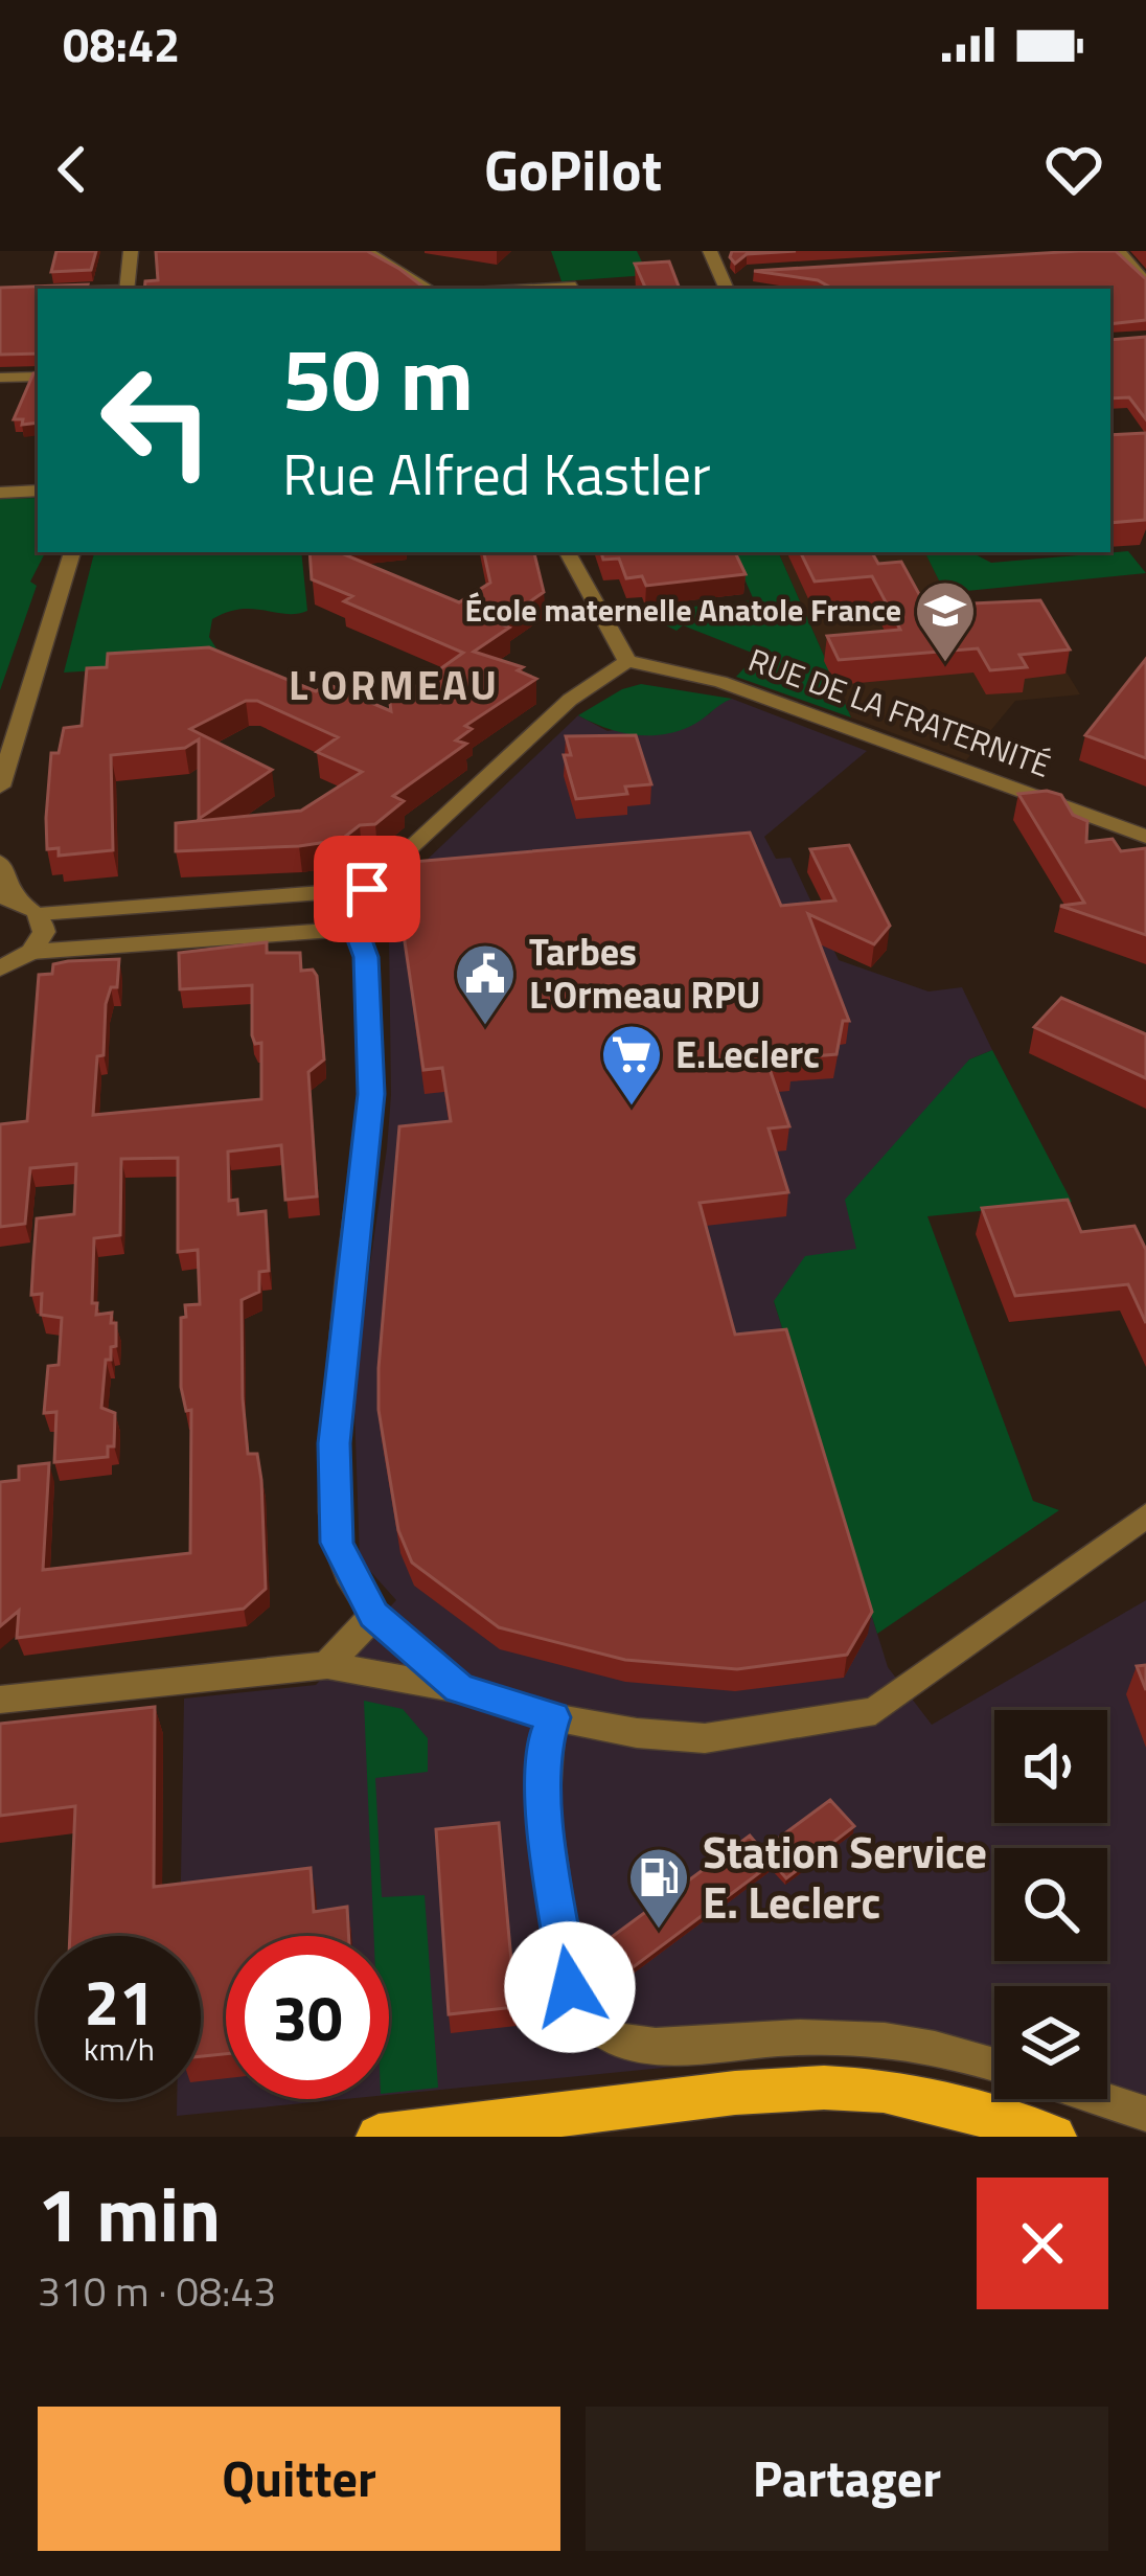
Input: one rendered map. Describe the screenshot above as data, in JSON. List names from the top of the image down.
{
  "streets": {
    "street": ["RUE DE LA FRATERNITÉ"]
  },
  "districts": ["L'ORMEAU"],
  "places": {
    "school or university": ["École maternelle Anatole France"],
    "public building": ["Tarbes L'Ormeau RPU"],
    "supermarket": ["E.Leclerc"],
    "fuel station": ["Station Service E. Leclerc"]
  },
  "page": {
    "status": "08:42",
    "header": "GoPilot",
    "turn": ["50 m", "Rue Alfred Kastler"],
    "speed": "21 km/h",
    "limit": "30",
    "heading": ["1 min", "310 m · 08:43"],
    "buttons": ["Quitter", "Partager"]
  }
}
